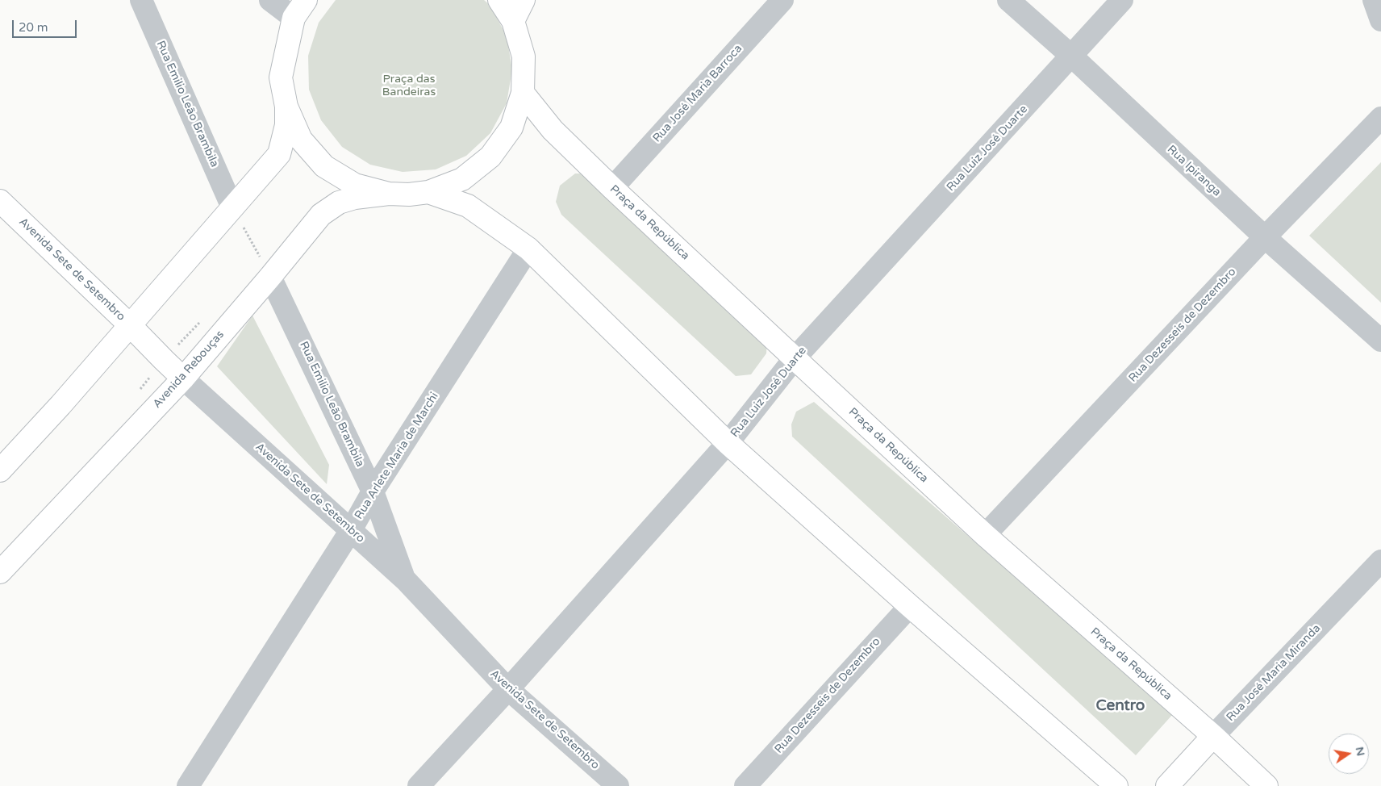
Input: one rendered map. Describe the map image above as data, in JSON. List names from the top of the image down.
{
  "streets": {
    "main road": [
      "Praça da República",
      "Avenida Sete de Setembro",
      "Avenida Rebouças",
      "Rua José Maria Miranda"
    ],
    "street": [
      "Rua José Maria Barroca",
      "Rua Emilio Leão Brambila",
      "Rua Luiz José Duarte",
      "Rua Ipiranga",
      "Rua Dezesseis de Dezembro",
      "Rua Arlete Maria de Marchi"
    ]
  },
  "crossings": [
    ["Rua José Maria Barroca", "Praça da República"],
    ["Rua Emilio Leão Brambila", "Avenida Sete de Setembro"],
    ["Rua Emilio Leão Brambila", "Avenida Rebouças"],
    ["Rua Emilio Leão Brambila", "Rua Arlete Maria de Marchi"],
    ["Rua Luiz José Duarte", "Rua Ipiranga"],
    ["Rua Luiz José Duarte", "Praça da República"],
    ["Rua Luiz José Duarte", "Avenida Sete de Setembro"],
    ["Rua Ipiranga", "Rua Dezesseis de Dezembro"],
    ["Praça da República", "Rua Dezesseis de Dezembro"],
    ["Praça da República", "Rua José Maria Miranda"],
    ["Avenida Sete de Setembro", "Avenida Rebouças"],
    ["Avenida Sete de Setembro", "Rua Arlete Maria de Marchi"]
  ],
  "districts": ["Centro"],
  "parks": ["Praça das Bandeiras"],
  "scale_bar": "20 m",
  "north": "right"
}
